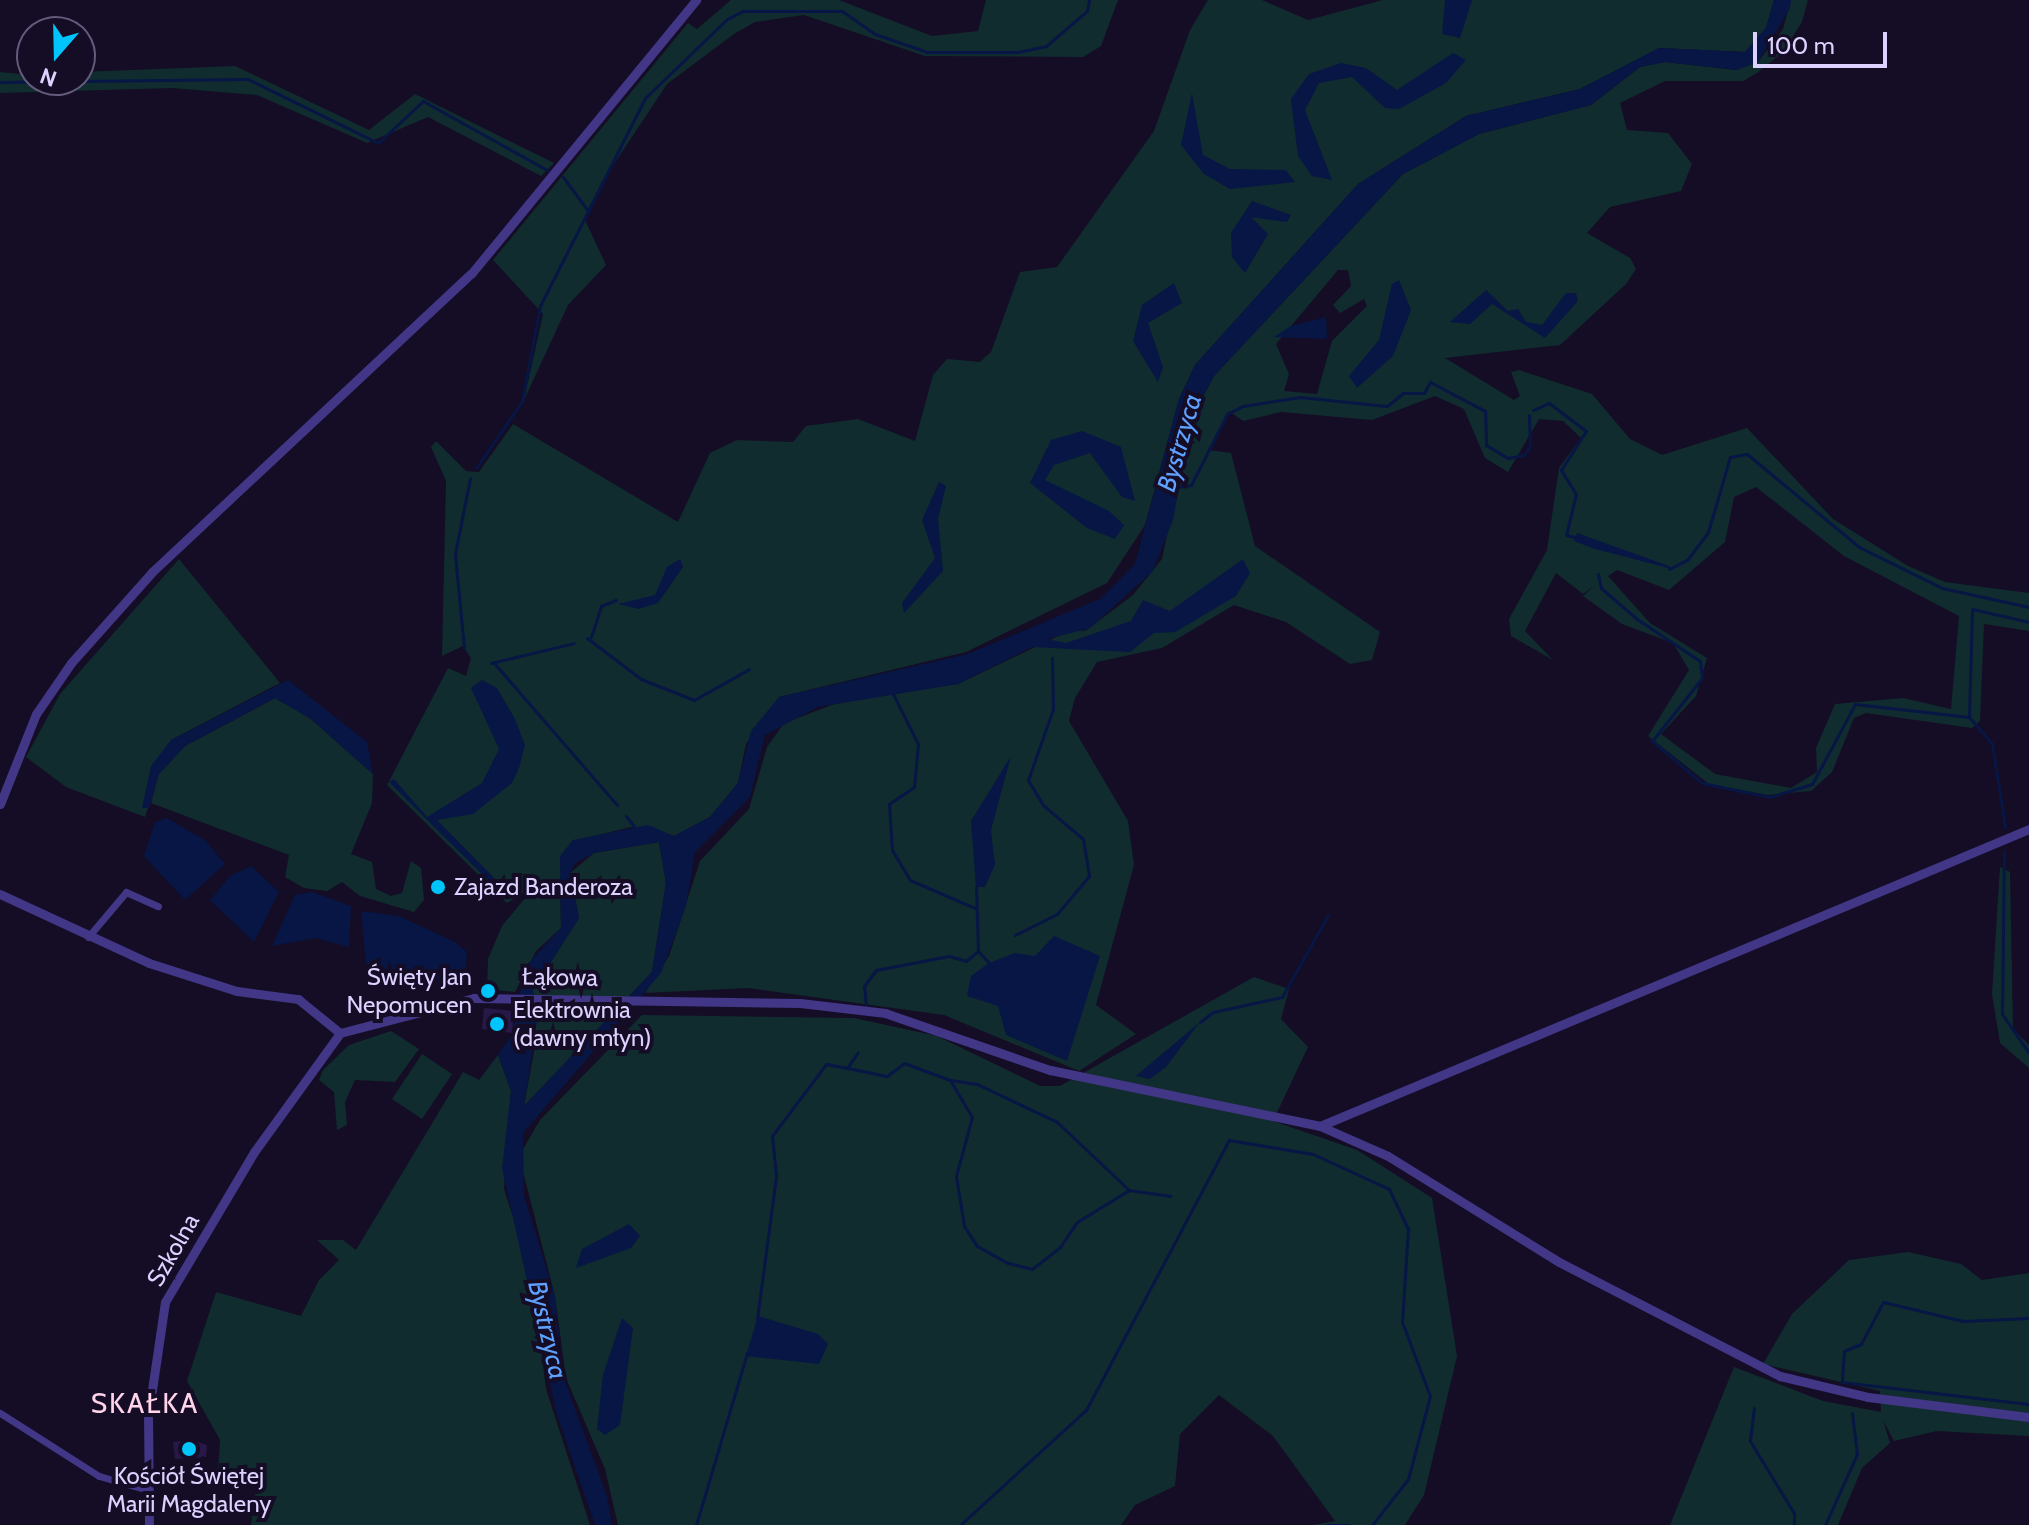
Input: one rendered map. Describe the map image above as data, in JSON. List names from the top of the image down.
{
  "streets": {
    "street": ["Łąkowa", "Szkolna"]
  },
  "crossings": [
    ["Łąkowa", "Szkolna"]
  ],
  "districts": ["SKAŁKA"],
  "water": ["Bystrzyca"],
  "places": [
    "Zajazd Banderoza",
    "Święty Jan Nepomucen",
    "Elektrownia (dawny młyn)",
    "Kościół Świętej Marii Magdaleny"
  ],
  "scale_bar": "100 m",
  "north": "bottom"
}
